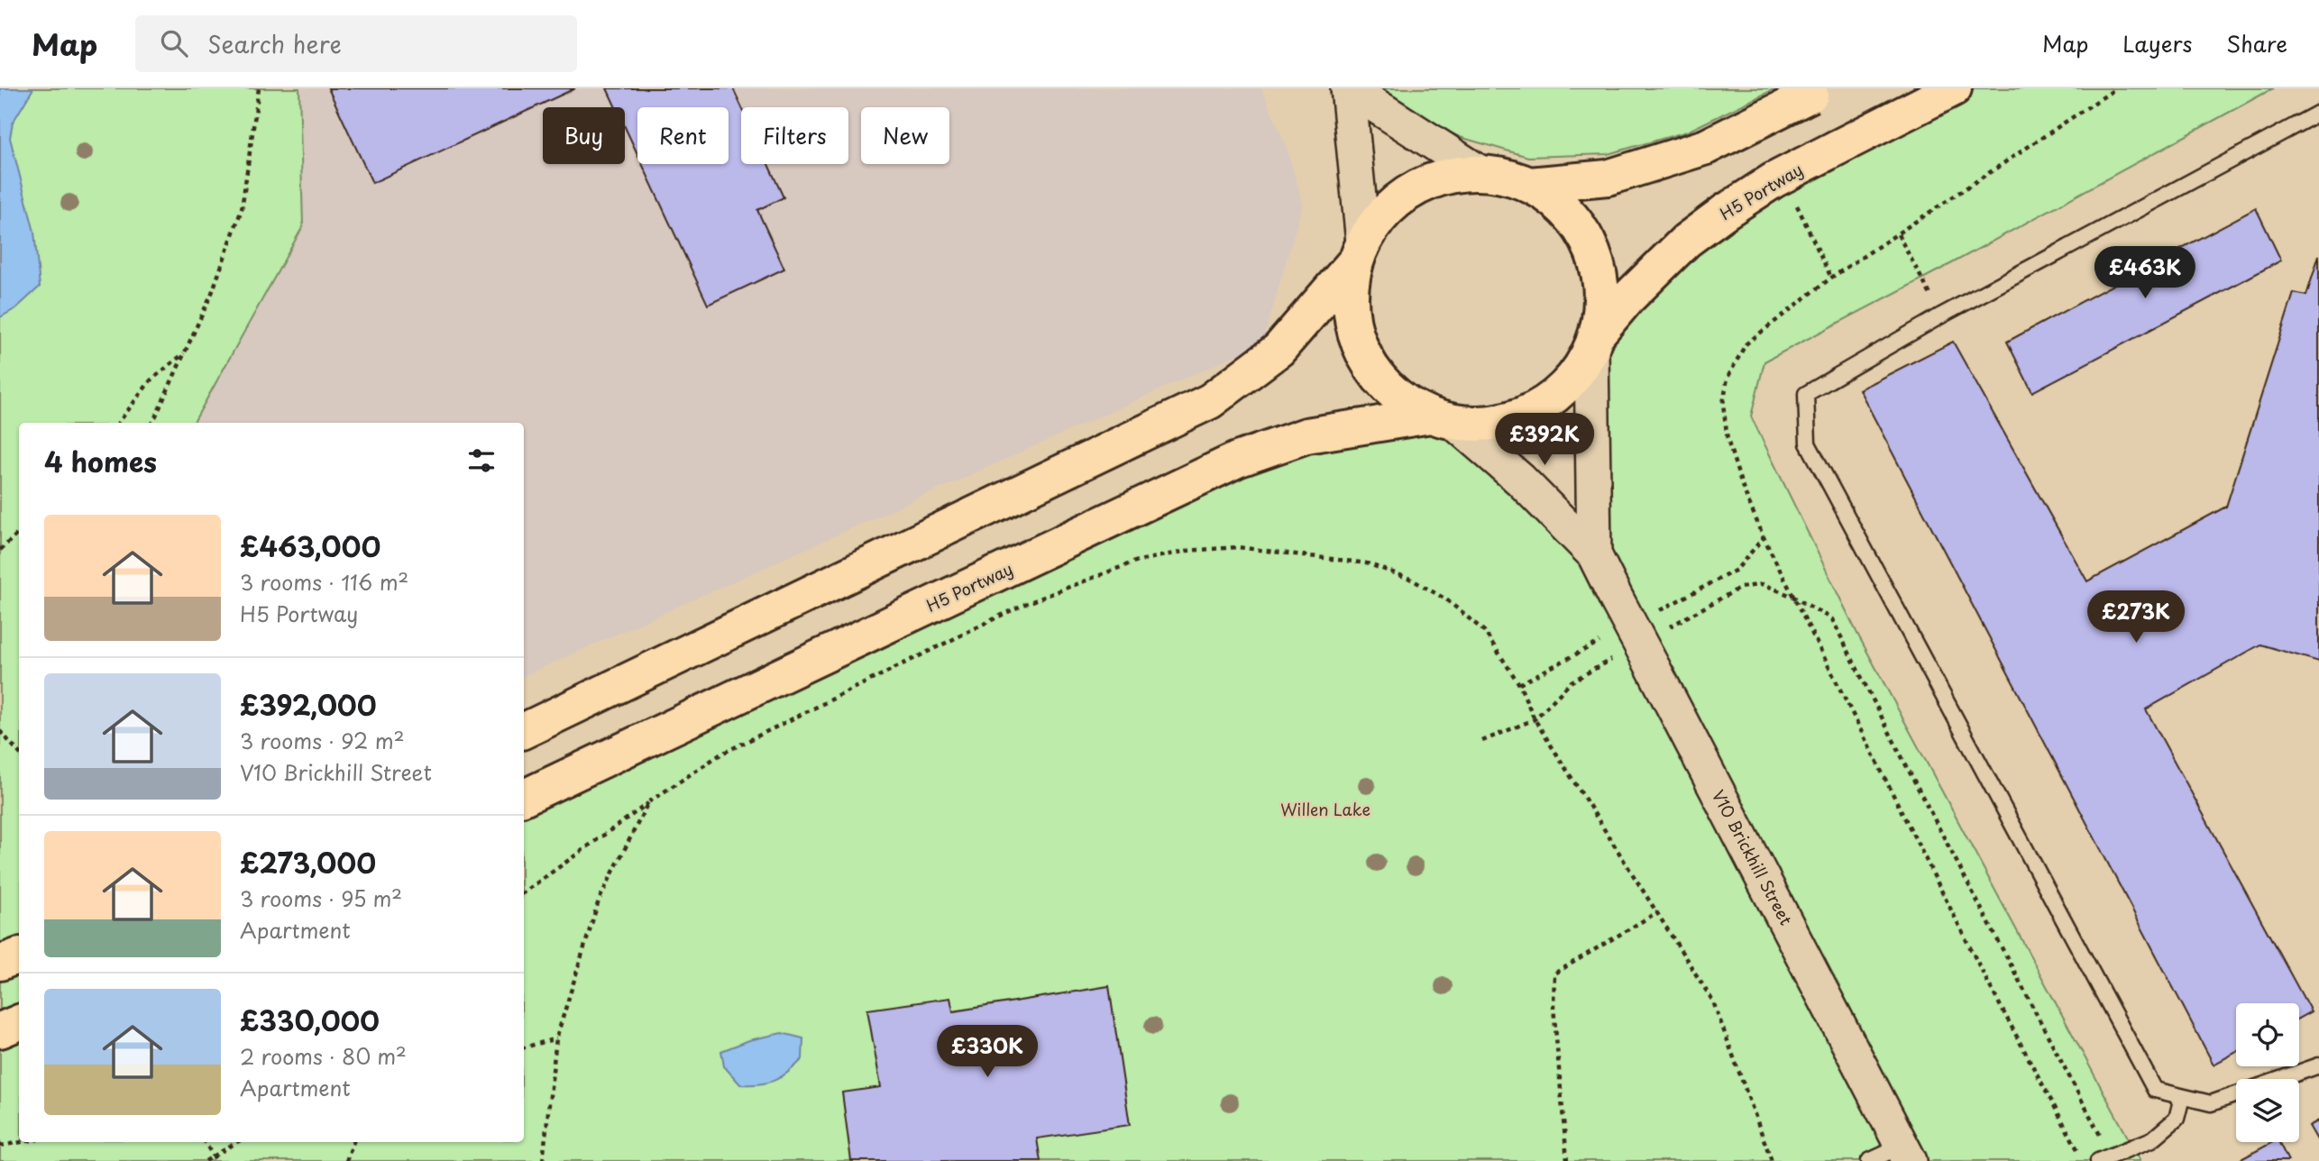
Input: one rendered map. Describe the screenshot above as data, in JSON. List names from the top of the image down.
{
  "streets": {
    "main road": ["H5 Portway"],
    "street": ["V10 Brickhill Street"]
  },
  "crossings": [
    ["H5 Portway", "V10 Brickhill Street"]
  ],
  "parks": ["Willen Lake"],
  "page": {
    "header": "Map",
    "search": "Search here",
    "nav": ["Map", "Layers", "Share"],
    "chip": [
      "Buy",
      "Rent",
      "Filters",
      "New"
    ],
    "price": [
      "£463K",
      "£392K",
      "£273K",
      "£330K"
    ],
    "heading": "4 homes",
    "list": [
      {
        "name": "£463,000",
        "note": "3 rooms · 116 m² · H5 Portway"
      },
      {
        "name": "£392,000",
        "note": "3 rooms · 92 m² · V10 Brickhill Street"
      },
      {
        "name": "£273,000",
        "note": "3 rooms · 95 m² · Apartment"
      },
      {
        "name": "£330,000",
        "note": "2 rooms · 80 m² · Apartment"
      }
    ]
  }
}
